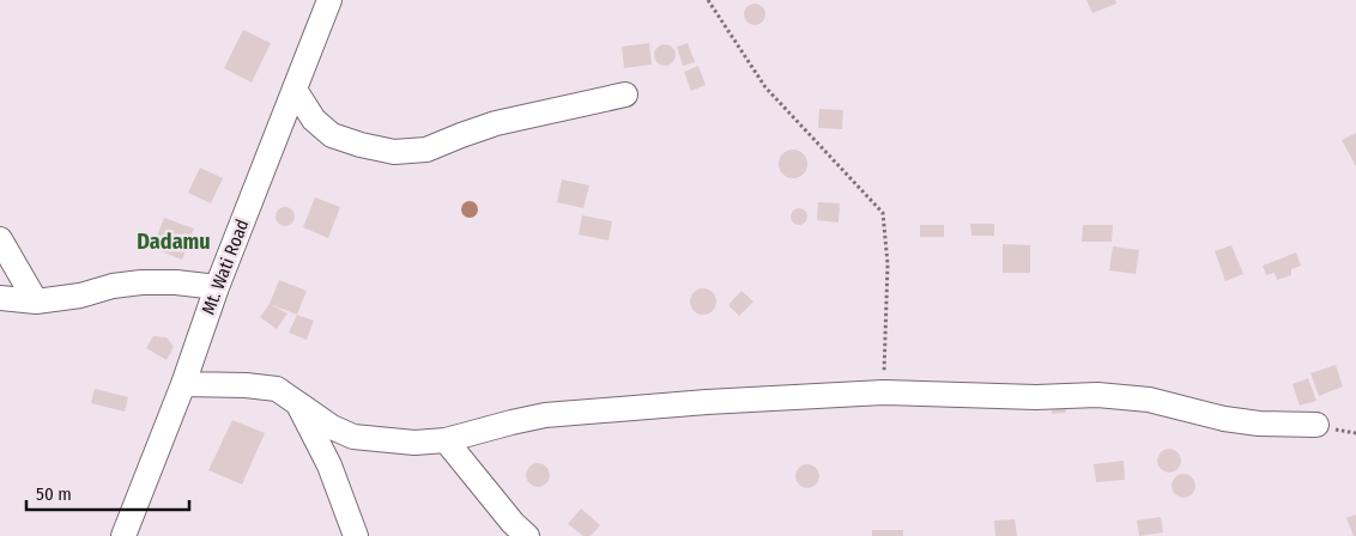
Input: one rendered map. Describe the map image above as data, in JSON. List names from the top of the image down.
{
  "streets": {
    "street": ["Mt. Wati Road"]
  },
  "districts": ["Dadamu"],
  "scale_bar": "50 m"
}
